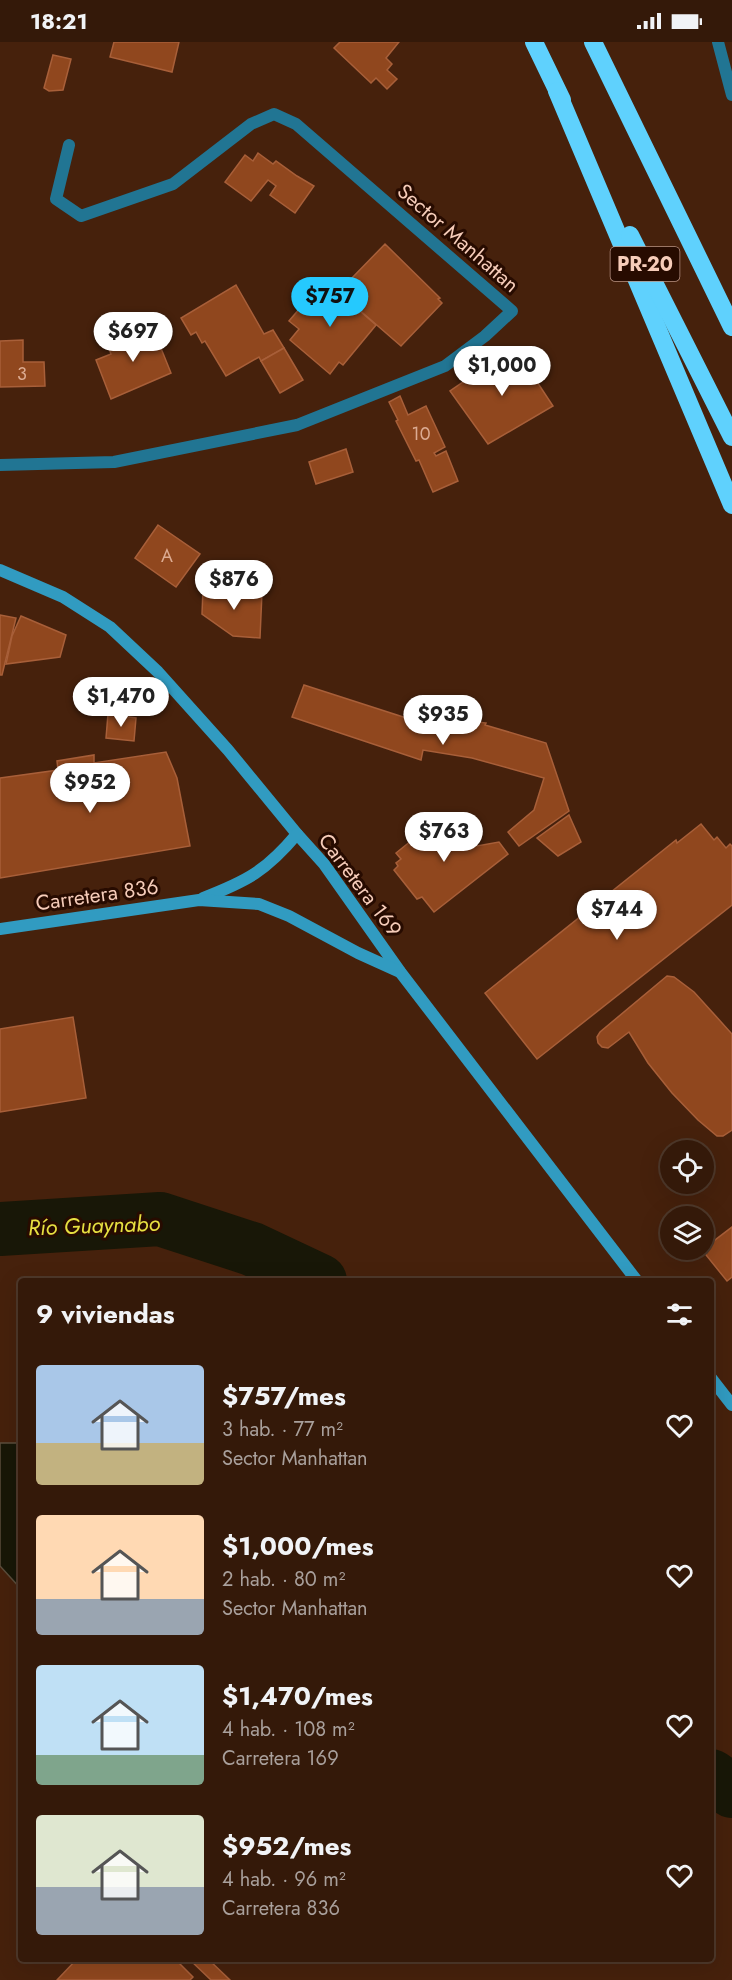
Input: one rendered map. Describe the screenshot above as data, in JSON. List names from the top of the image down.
{
  "streets": {
    "highway": ["PR-20"],
    "street": ["Sector Manhattan", "Carretera 169", "Carretera 836"]
  },
  "crossings": [
    ["Carretera 169", "Carretera 836"]
  ],
  "water": ["Río Guaynabo"],
  "house_numbers": ["3", "10", "A"],
  "page": {
    "status": "18:21",
    "price": [
      "$757",
      "$697",
      "$1,000",
      "$876",
      "$1,470",
      "$935",
      "$952",
      "$763",
      "$744"
    ],
    "heading": "9 viviendas",
    "list": [
      {
        "name": "$757/mes",
        "note": "3 hab. · 77 m² · Sector Manhattan"
      },
      {
        "name": "$1,000/mes",
        "note": "2 hab. · 80 m² · Sector Manhattan"
      },
      {
        "name": "$1,470/mes",
        "note": "4 hab. · 108 m² · Carretera 169"
      },
      {
        "name": "$952/mes",
        "note": "4 hab. · 96 m² · Carretera 836"
      }
    ]
  }
}
